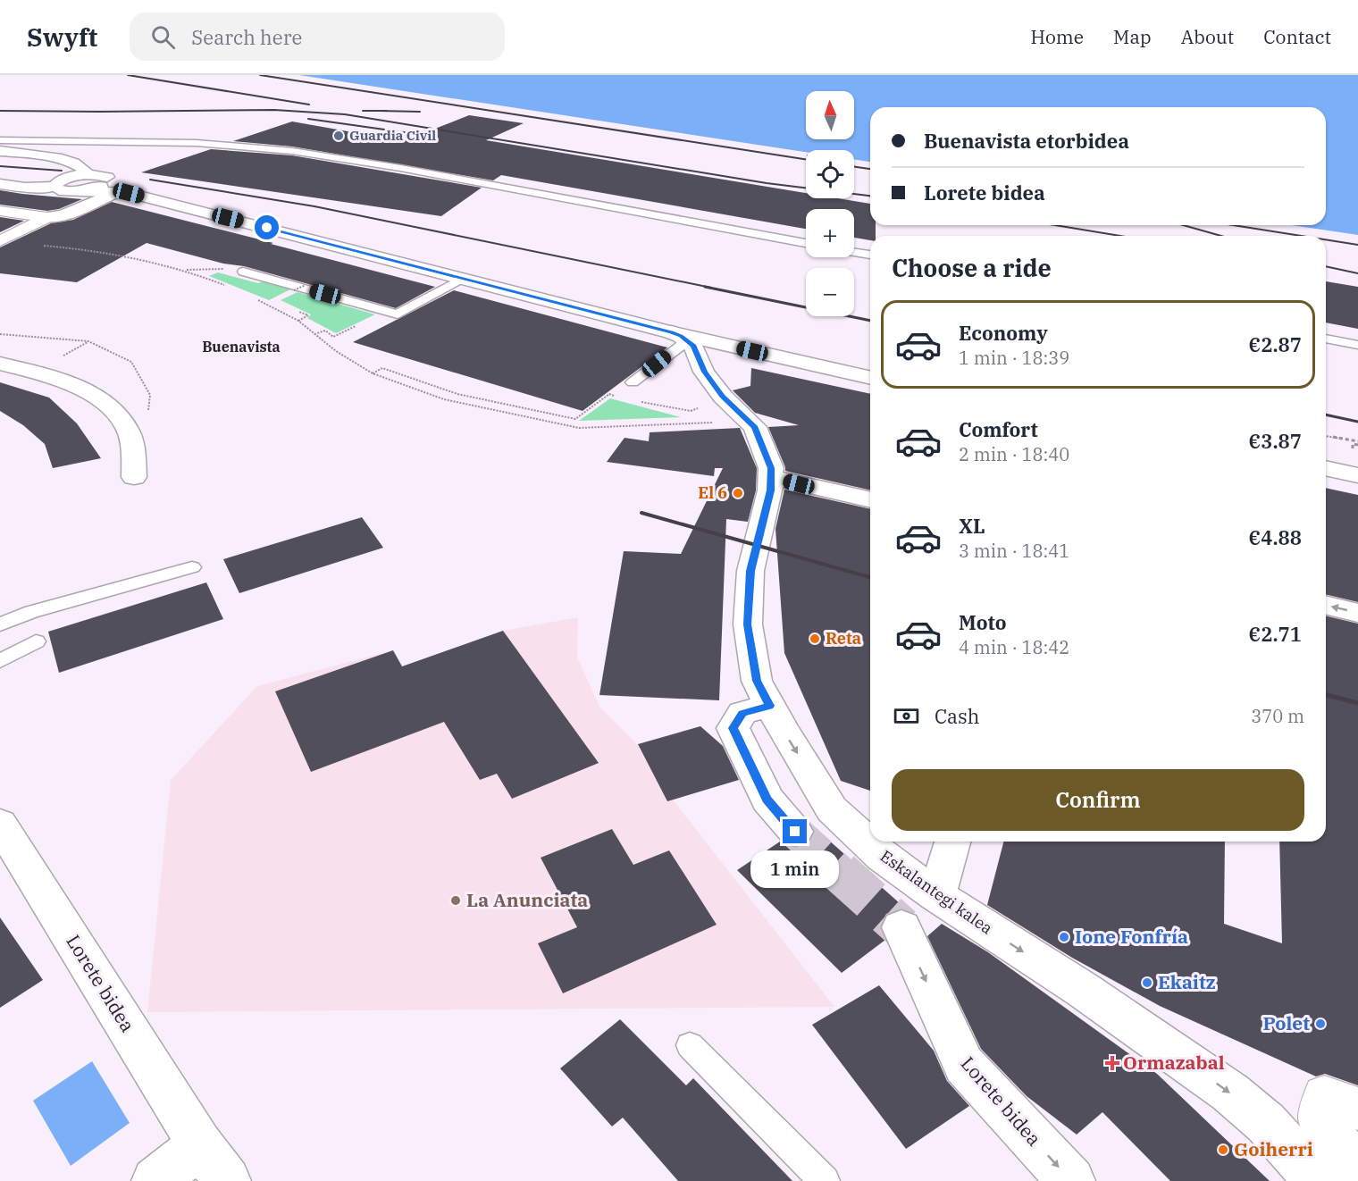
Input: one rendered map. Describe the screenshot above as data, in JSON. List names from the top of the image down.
{
  "streets": {
    "street": ["Eskalantegi kalea", "Lorete bidea"]
  },
  "one_way": ["Eskalantegi kalea", "Lorete bidea"],
  "districts": ["Buenavista"],
  "places": {
    "other": [
      "Guardia Civil",
      "El 6",
      "Reta",
      "La Anunciata",
      "Ione Fonfría",
      "Ekaitz",
      "Polet",
      "Goiherri"
    ],
    "health": ["Ormazabal"]
  },
  "north": "top",
  "page": {
    "header": "Swyft",
    "search": "Search here",
    "nav": [
      "Home",
      "Map",
      "About",
      "Contact"
    ],
    "map_buttons": ["+", "−"],
    "banner": ["Buenavista etorbidea", "Lorete bidea"],
    "heading": "Choose a ride",
    "list": [
      {
        "name": "Economy",
        "note": "1 min · 18:39",
        "value": "€2.87"
      },
      {
        "name": "Comfort",
        "note": "2 min · 18:40",
        "value": "€3.87"
      },
      {
        "name": "XL",
        "note": "3 min · 18:41",
        "value": "€4.88"
      },
      {
        "name": "Moto",
        "note": "4 min · 18:42",
        "value": "€2.71"
      }
    ],
    "pay": ["Cash", "370 m"],
    "buttons": "Confirm",
    "bubble": "1 min"
  }
}
